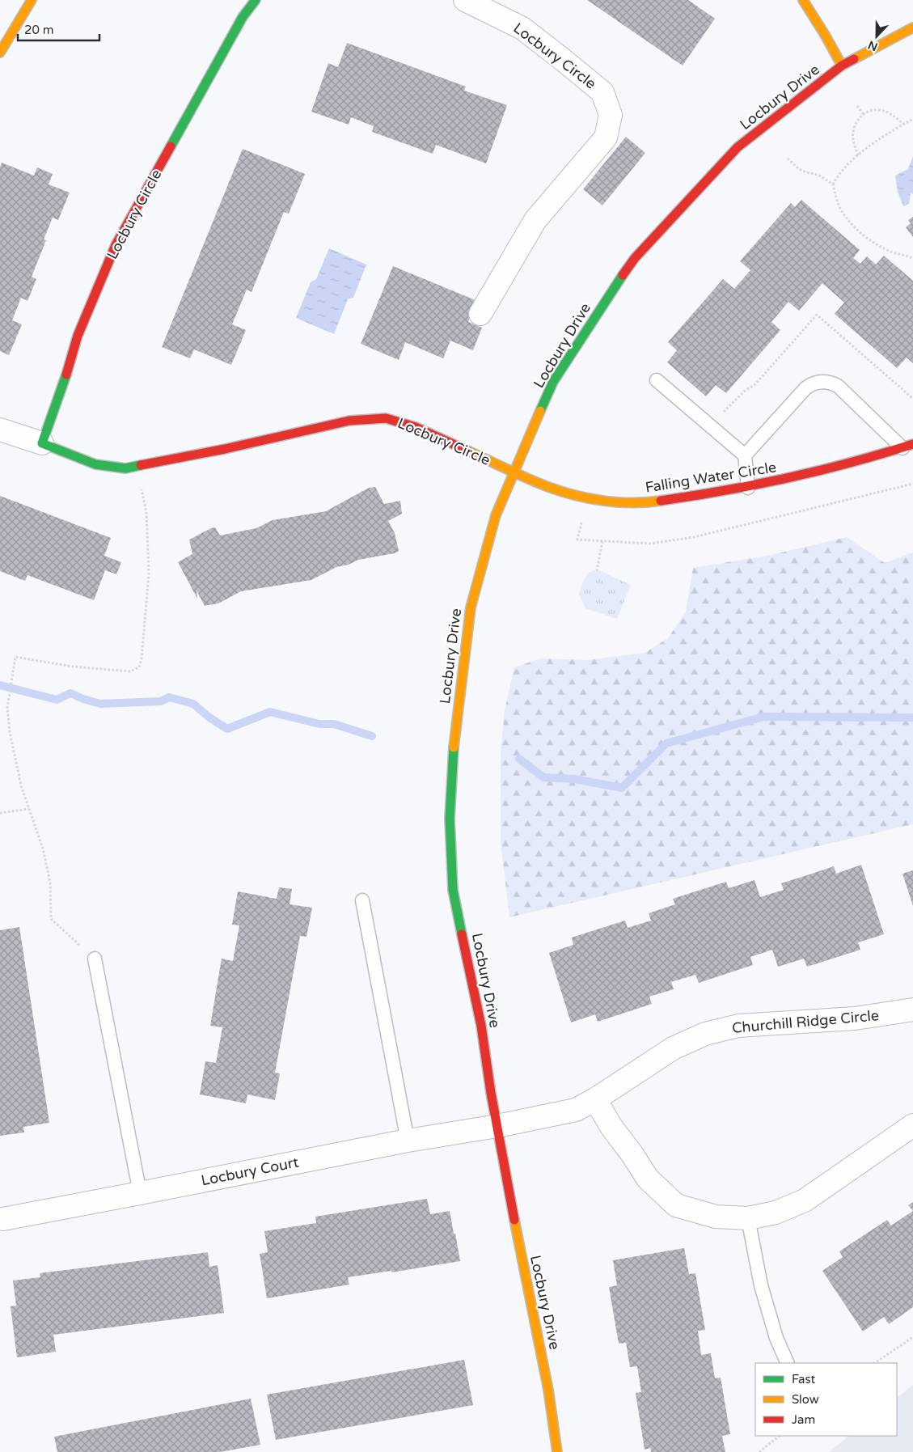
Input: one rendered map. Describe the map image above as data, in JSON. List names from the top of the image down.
{
  "streets": {
    "street": [
      "Locbury Circle",
      "Locbury Drive",
      "Falling Water Circle",
      "Churchill Ridge Circle",
      "Locbury Court"
    ]
  },
  "crossings": [
    ["Locbury Circle", "Locbury Drive"],
    ["Locbury Circle", "Falling Water Circle"],
    ["Locbury Drive", "Falling Water Circle"],
    ["Locbury Drive", "Churchill Ridge Circle"],
    ["Locbury Drive", "Locbury Court"],
    ["Churchill Ridge Circle", "Locbury Court"]
  ],
  "legend": ["Fast", "Slow", "Jam"],
  "scale_bar": "20 m",
  "north": "bottom"
}
